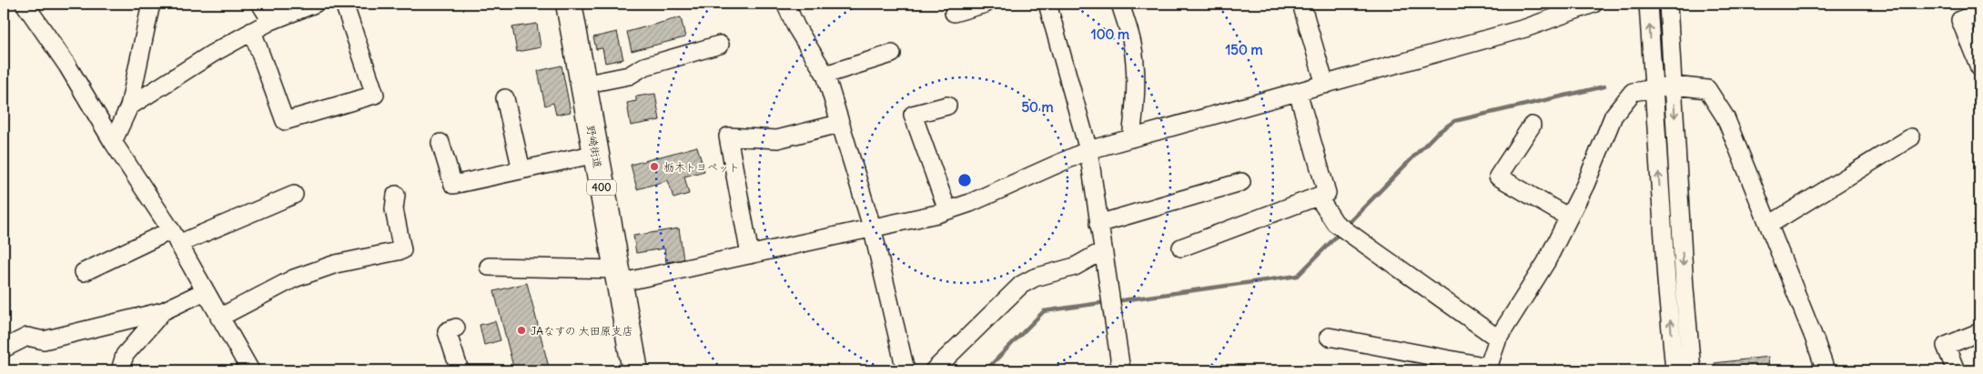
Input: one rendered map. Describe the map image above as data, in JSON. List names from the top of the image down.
{
  "streets": {
    "highway": ["野崎街道", "400"]
  },
  "places": ["栃木トヨペット", "JAなすの 大田原支店"],
  "rings": ["100 m", "150 m", "50 m"]
}
